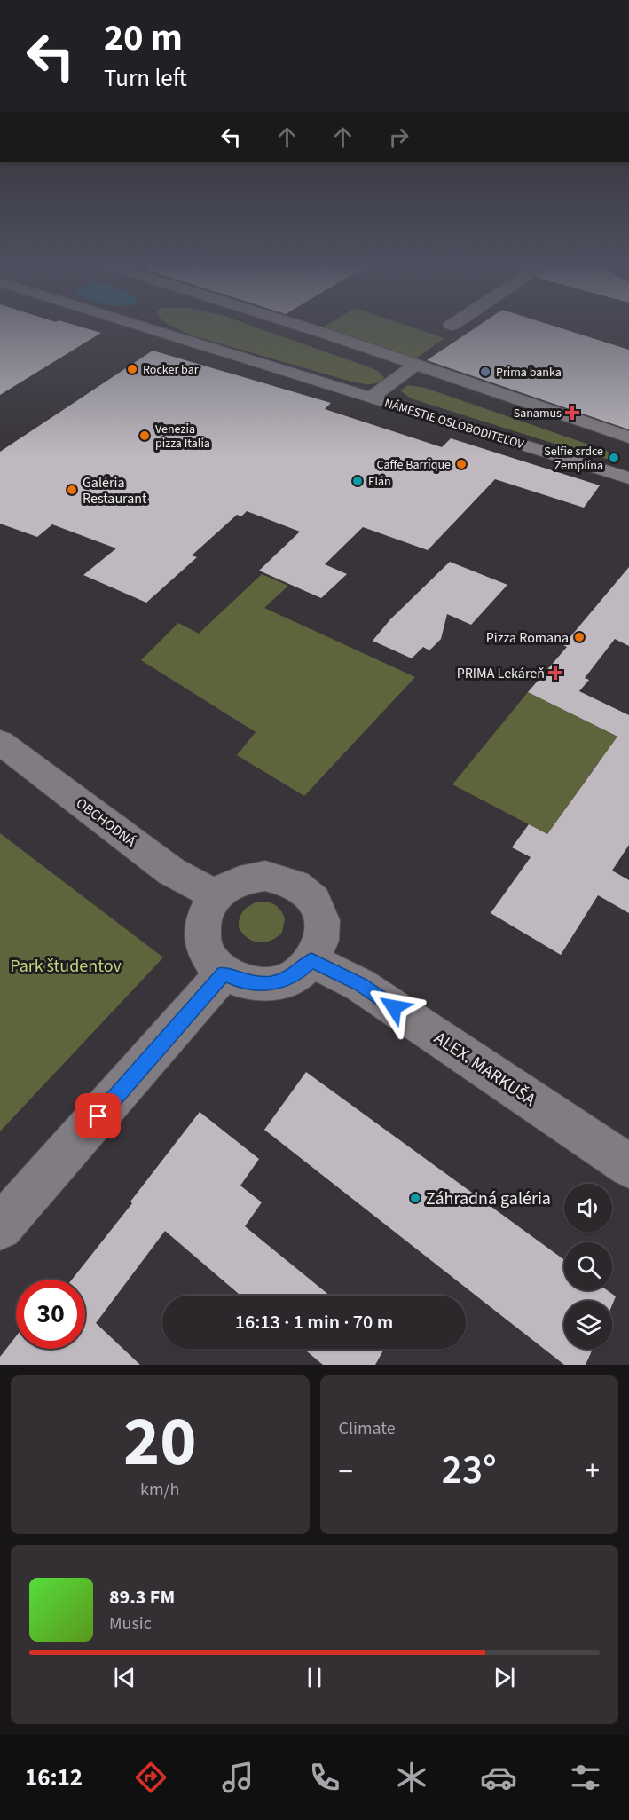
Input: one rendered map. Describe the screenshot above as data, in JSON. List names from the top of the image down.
{
  "streets": {
    "street": ["NÁMESTIE OSLOBODITEĽOV", "OBCHODNÁ", "ALEX. MARKUŠA"]
  },
  "crossings": [
    ["OBCHODNÁ", "ALEX. MARKUŠA"]
  ],
  "parks": ["Park študentov"],
  "places": {
    "other": [
      "Rocker bar",
      "Prima banka",
      "Venezia pizza Italia",
      "Selfie srdce Zemplína",
      "Caffe Barrique",
      "Elán",
      "Galéria Restaurant",
      "Pizza Romana",
      "Záhradná galéria"
    ],
    "health": ["Sanamus", "PRIMA Lekáreň"]
  },
  "page": {
    "turn": ["20 m", "Turn left"],
    "limit": "30",
    "trip": "16:13 · 1 min · 70 m",
    "tile": [
      ["20", "km/h"],
      "Climate"
    ],
    "heat": ["−", "23°", "+"],
    "song": ["89.3 FM", "Music"],
    "tabs": "16:12"
  }
}
